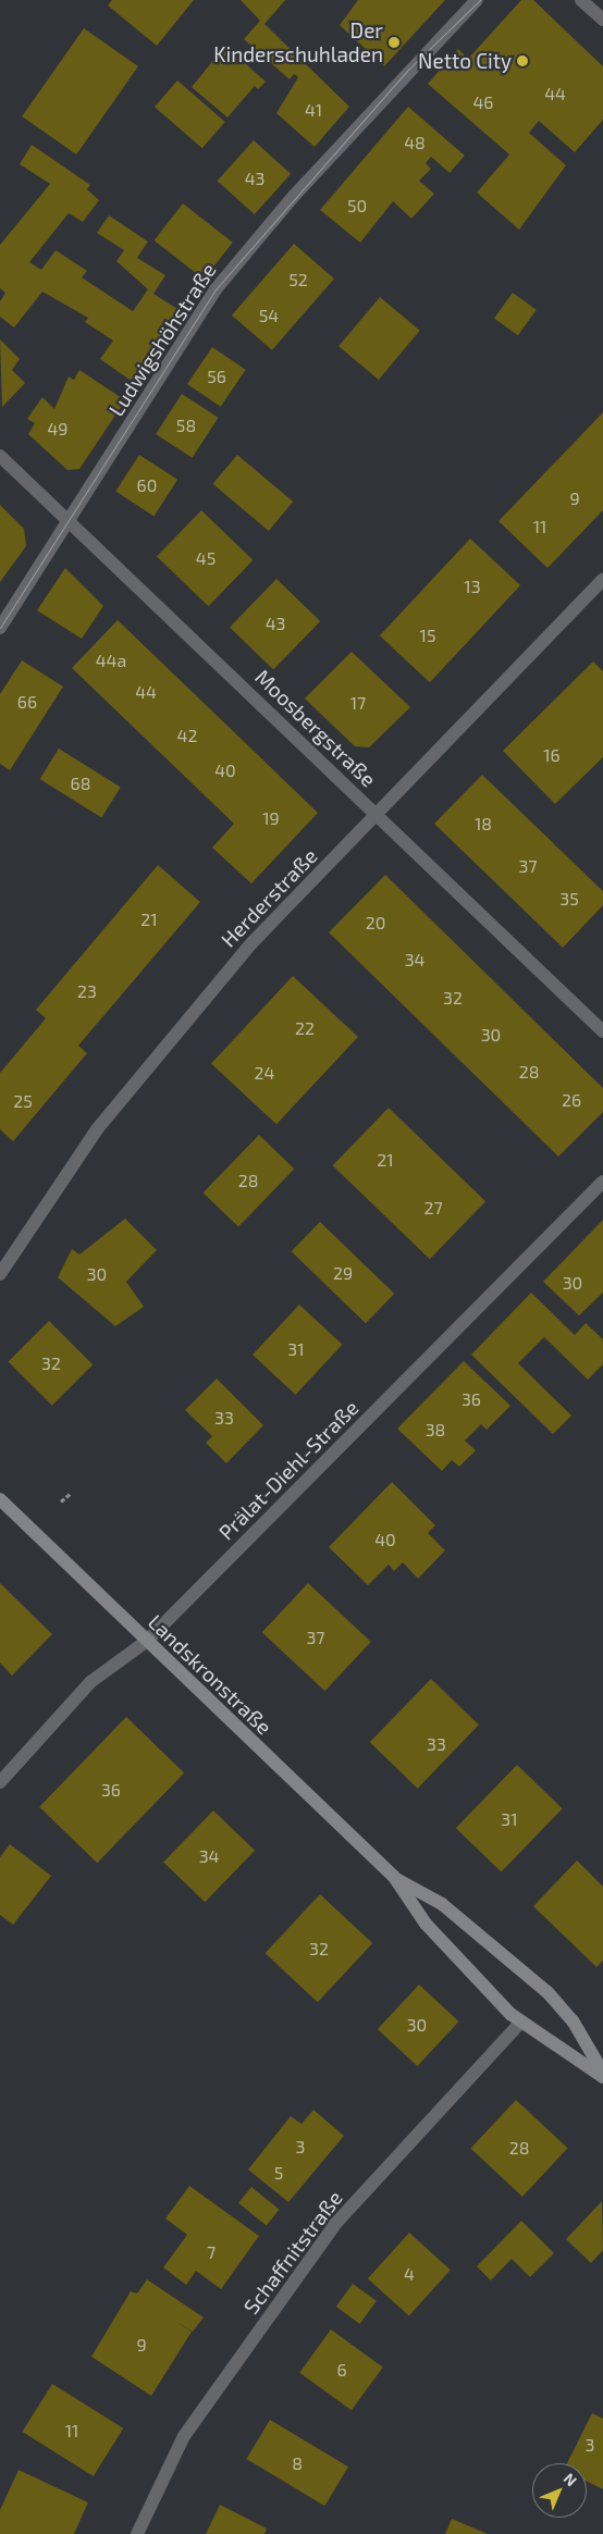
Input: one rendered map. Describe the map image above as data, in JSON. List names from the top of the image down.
{
  "streets": {
    "main road": ["Landskronstraße"],
    "street": [
      "Ludwigshöhstraße",
      "Moosbergstraße",
      "Herderstraße",
      "Prälat-Diehl-Straße",
      "Schaffnitstraße"
    ]
  },
  "crossings": [
    ["Ludwigshöhstraße", "Moosbergstraße"],
    ["Moosbergstraße", "Herderstraße"],
    ["Prälat-Diehl-Straße", "Landskronstraße"],
    ["Landskronstraße", "Schaffnitstraße"]
  ],
  "places": ["Der Kinderschuhladen", "Netto City"],
  "house_numbers": [
    "44",
    "46",
    "41",
    "48",
    "43",
    "50",
    "52",
    "54",
    "56",
    "58",
    "49",
    "60",
    "9",
    "11",
    "45",
    "13",
    "43",
    "15",
    "44a",
    "44",
    "66",
    "17",
    "42",
    "16",
    "40",
    "68",
    "19",
    "18",
    "37",
    "35",
    "21",
    "20",
    "34",
    "23",
    "32",
    "22",
    "30",
    "28",
    "24",
    "26",
    "25",
    "21",
    "28",
    "27",
    "29",
    "30",
    "30",
    "31",
    "32",
    "36",
    "33",
    "38",
    "40",
    "37",
    "33",
    "36",
    "31",
    "34",
    "32",
    "30",
    "3",
    "28",
    "5",
    "7",
    "4",
    "9",
    "6",
    "11",
    "3",
    "8"
  ],
  "north": "top right"
}
